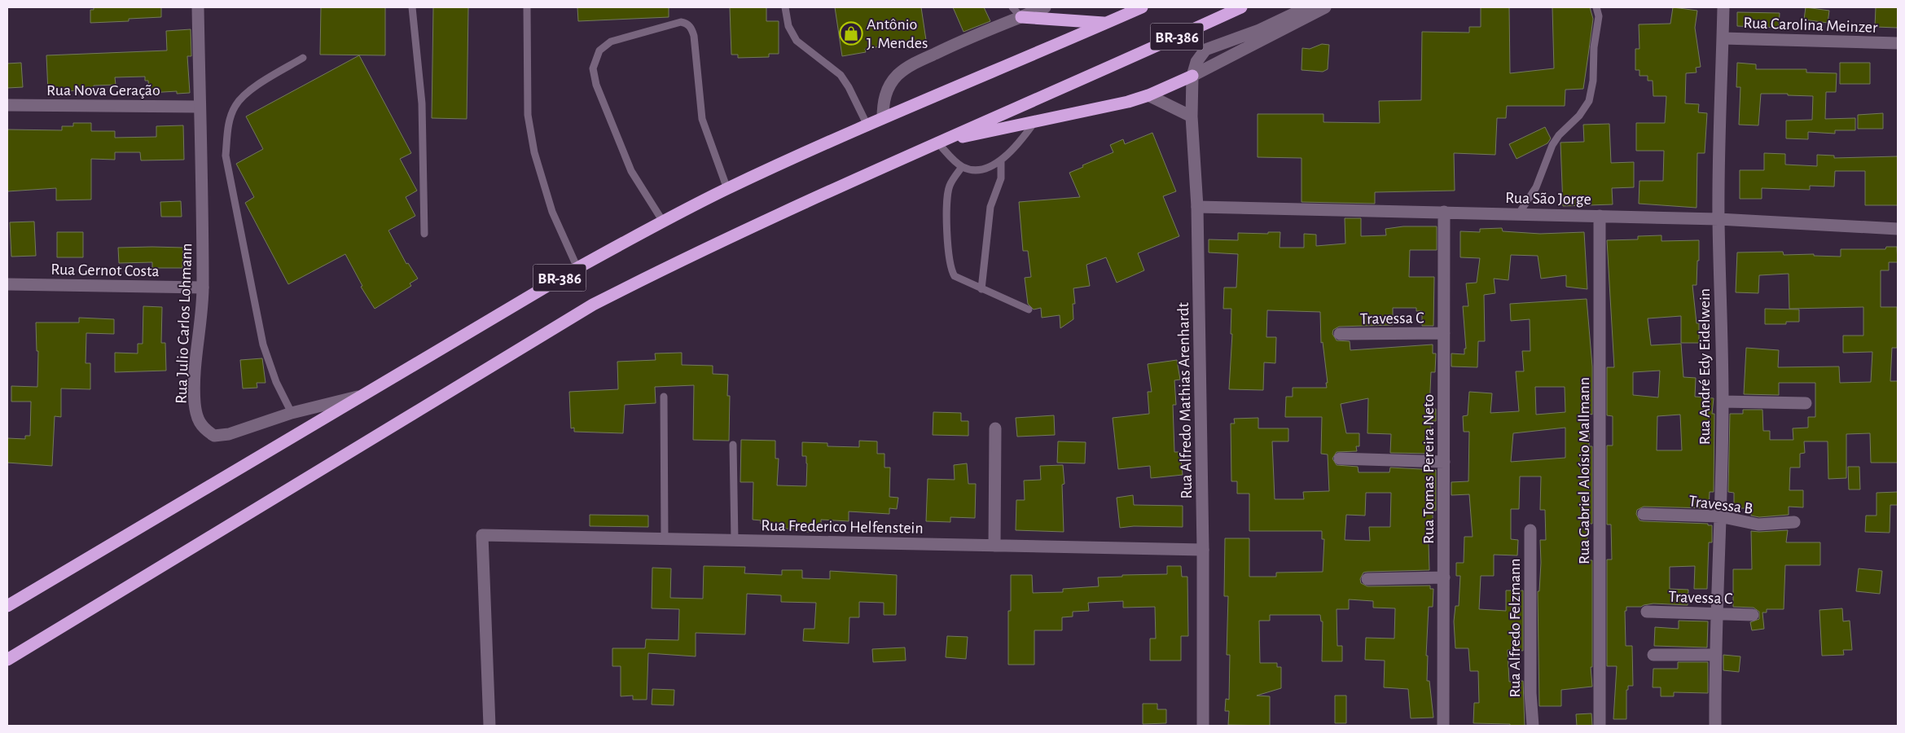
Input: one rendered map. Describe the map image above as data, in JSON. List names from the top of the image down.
{
  "streets": {
    "highway": ["BR-386"],
    "street": [
      "Rua Carolina Meinzer",
      "Rua Nova Geração",
      "Rua São Jorge",
      "Rua Gernot Costa",
      "Travessa C",
      "Rua Julio Carlos Lohmann",
      "Rua André Edy Eidelwein",
      "Rua Alfredo Mathias Arenhardt",
      "Rua Tomas Pereira Neto",
      "Rua Gabriel Aloísio Mallmann",
      "Travessa B",
      "Rua Frederico Helfenstein",
      "Rua Alfredo Felzmann"
    ]
  },
  "crossings": [
    ["Rua Carolina Meinzer", "Rua André Edy Eidelwein"],
    ["BR-386", "Rua Julio Carlos Lohmann"],
    ["Rua Nova Geração", "Rua Julio Carlos Lohmann"],
    ["Rua São Jorge", "Rua André Edy Eidelwein"],
    ["Rua São Jorge", "Rua Alfredo Mathias Arenhardt"],
    ["Rua São Jorge", "Rua Tomas Pereira Neto"],
    ["Rua São Jorge", "Rua Gabriel Aloísio Mallmann"],
    ["Rua Gernot Costa", "Rua Julio Carlos Lohmann"],
    ["Travessa C", "Rua André Edy Eidelwein"],
    ["Travessa C", "Rua Tomas Pereira Neto"],
    ["Rua André Edy Eidelwein", "Travessa B"],
    ["Rua Alfredo Mathias Arenhardt", "Rua Frederico Helfenstein"]
  ],
  "places": {
    "shop": ["Antônio J. Mendes"]
  }
}
